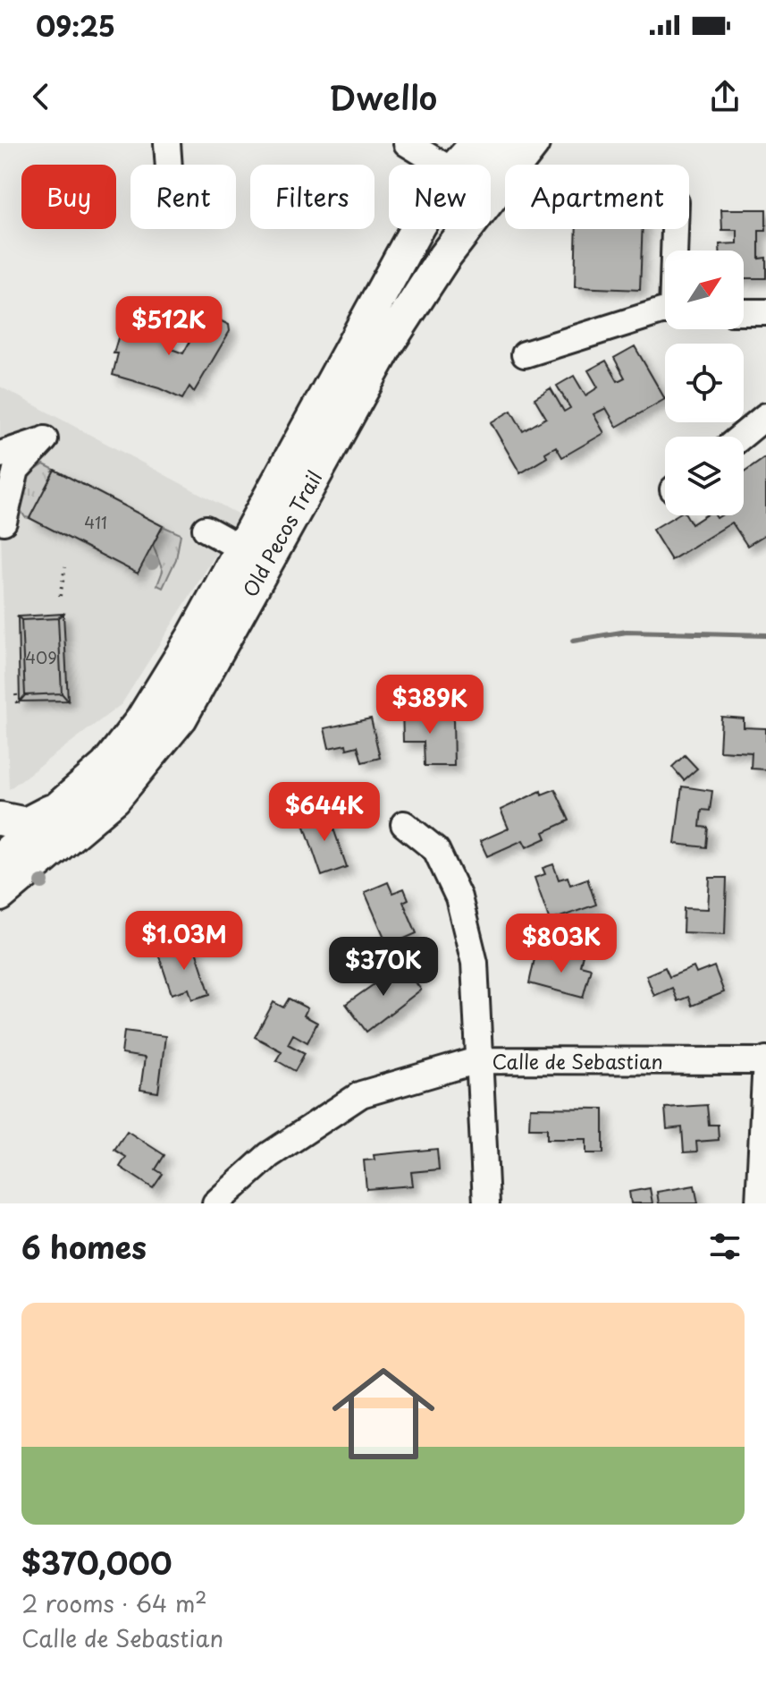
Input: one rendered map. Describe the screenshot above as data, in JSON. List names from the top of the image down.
{
  "streets": {
    "main road": ["Old Pecos Trail"],
    "street": ["Calle de Sebastian"]
  },
  "house_numbers": ["411", "409"],
  "north": "top right",
  "page": {
    "status": "09:25",
    "header": "Dwello",
    "chip": [
      "Buy",
      "Rent",
      "Filters",
      "New",
      "Apartment"
    ],
    "price": [
      "$512K",
      "$389K",
      "$644K",
      "$1.03M",
      "$803K",
      "$370K"
    ],
    "heading": "6 homes",
    "list": [
      {
        "name": "$370,000",
        "note": "2 rooms · 64 m² · Calle de Sebastian"
      }
    ]
  }
}
